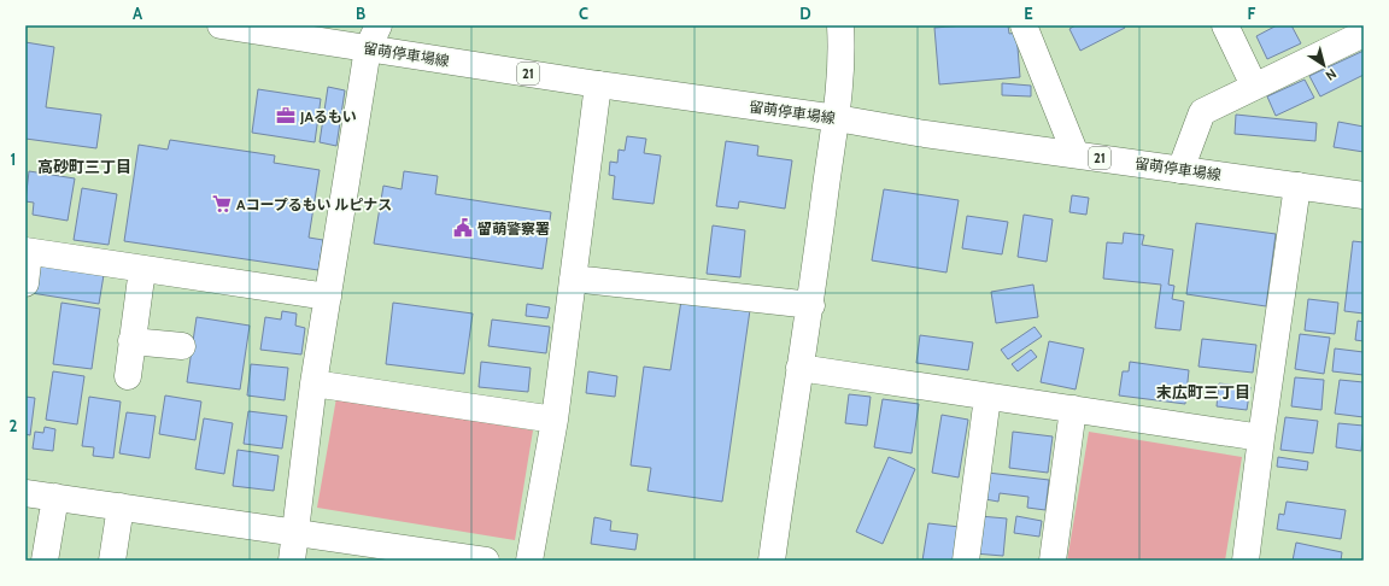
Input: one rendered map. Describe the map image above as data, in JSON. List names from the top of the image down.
{
  "streets": {
    "street": ["留萌停車場線", "21"]
  },
  "districts": ["高砂町三丁目", "末広町三丁目"],
  "places": {
    "office": ["JAるもい"],
    "supermarket": ["Aコープるもい ルピナス"],
    "public building": ["留萌警察署"]
  },
  "north": "bottom right",
  "grid": {
    "columns": [
      "A",
      "B",
      "C",
      "D",
      "E",
      "F"
    ],
    "rows": ["1", "2"]
  }
}
